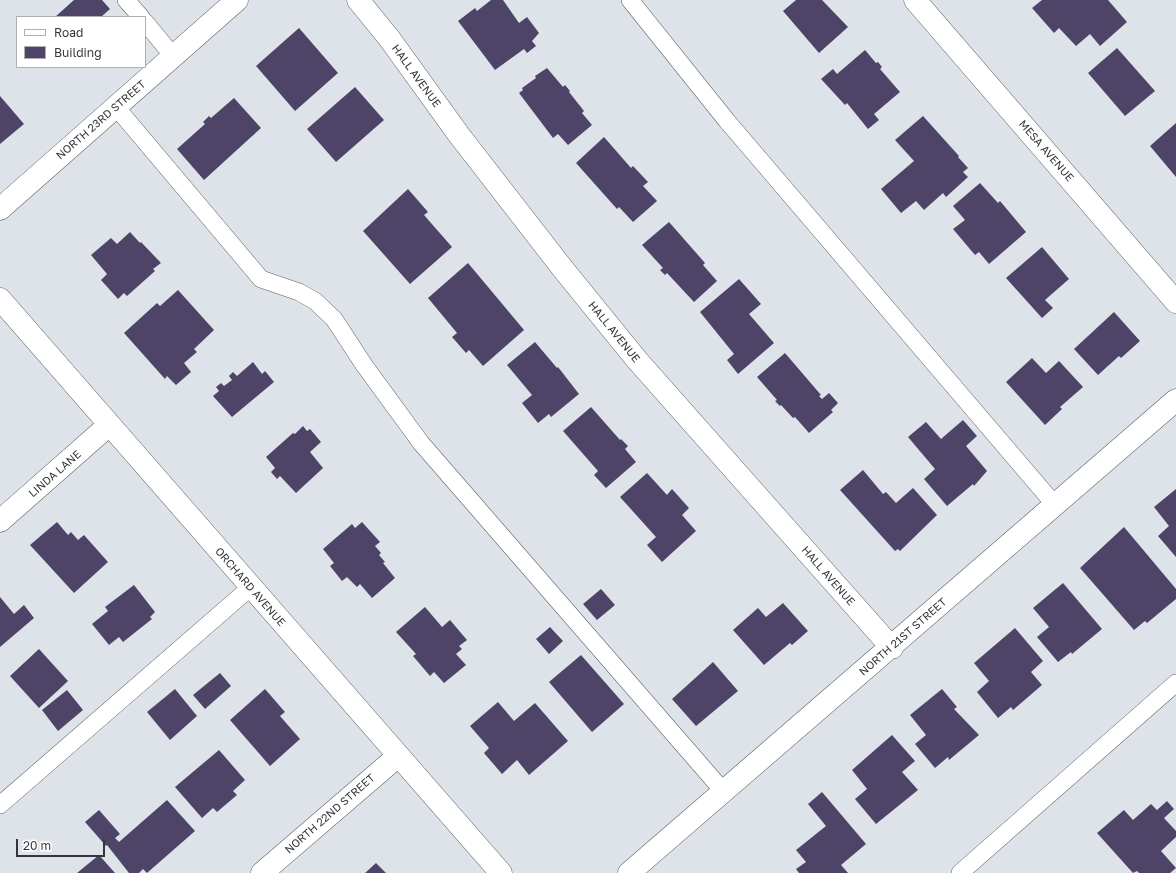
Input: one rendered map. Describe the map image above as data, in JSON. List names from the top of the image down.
{
  "streets": {
    "street": [
      "HALL AVENUE",
      "NORTH 23RD STREET",
      "MESA AVENUE",
      "LINDA LANE",
      "ORCHARD AVENUE",
      "NORTH 21ST STREET",
      "NORTH 22ND STREET"
    ]
  },
  "crossings": [
    ["HALL AVENUE", "NORTH 21ST STREET"],
    ["LINDA LANE", "ORCHARD AVENUE"],
    ["ORCHARD AVENUE", "NORTH 22ND STREET"]
  ],
  "legend": ["Road", "Building"],
  "scale_bar": "20 m"
}
